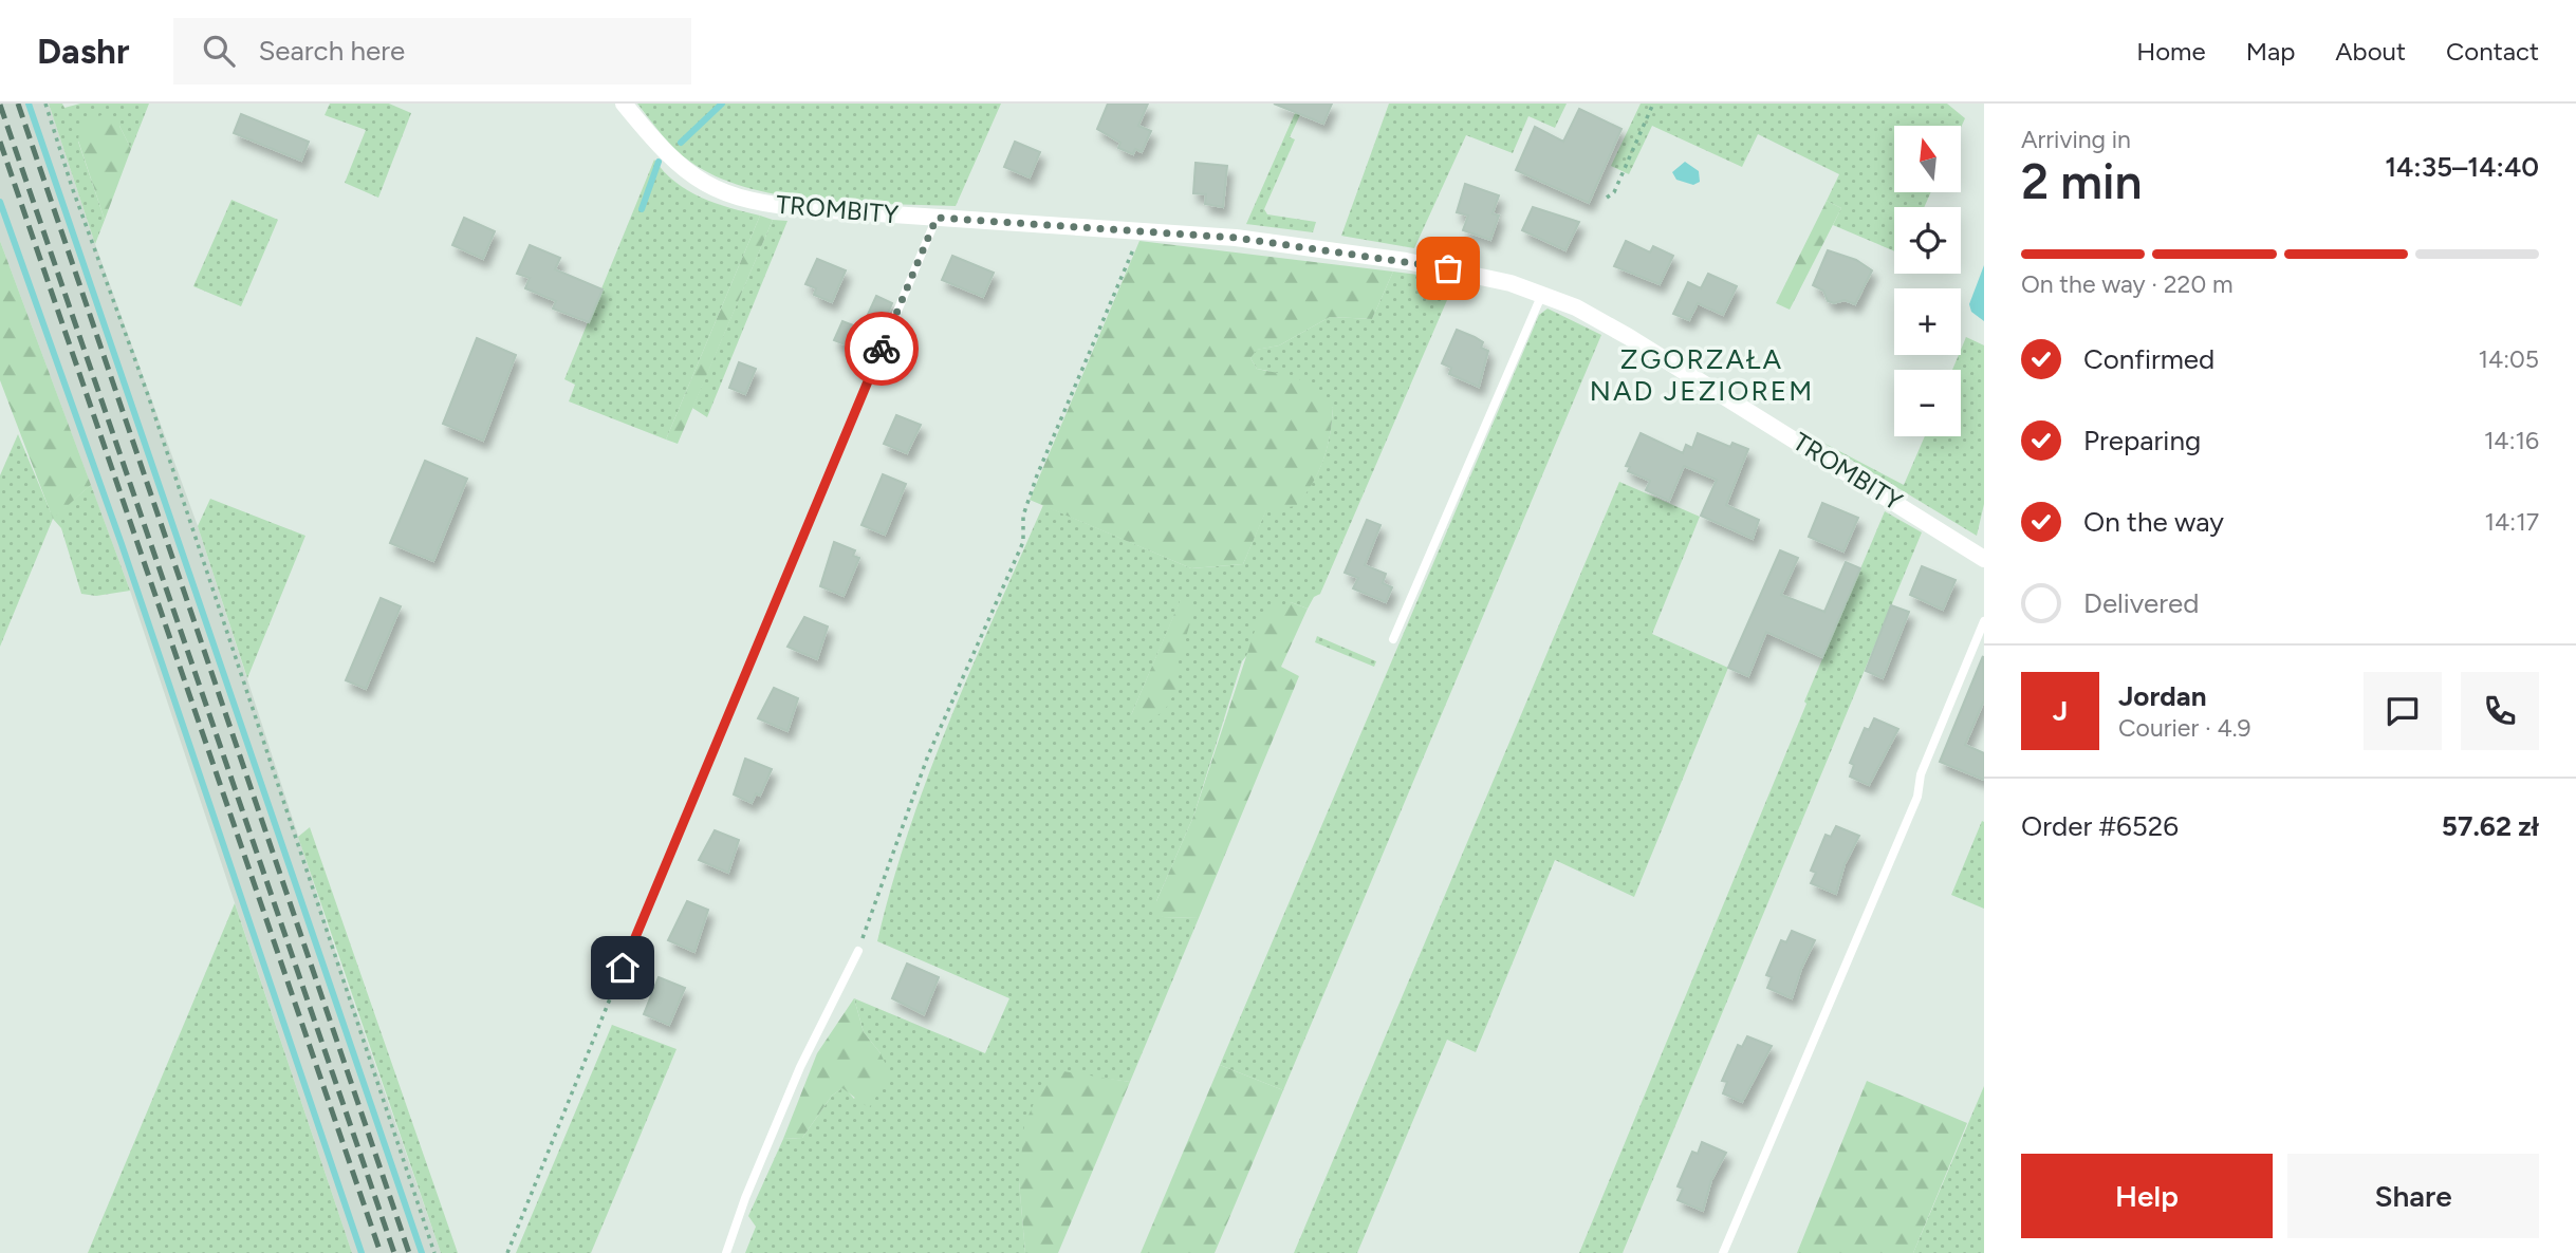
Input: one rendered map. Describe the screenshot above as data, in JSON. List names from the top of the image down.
{
  "streets": {
    "street": ["TROMBITY"]
  },
  "districts": ["ZGORZAŁA NAD JEZIOREM"],
  "north": "top",
  "page": {
    "header": "Dashr",
    "search": "Search here",
    "nav": [
      "Home",
      "Map",
      "About",
      "Contact"
    ],
    "heading": ["2 min", "Arriving in", "14:35–14:40"],
    "panel": [
      "Jordan",
      "Courier · 4.9",
      "Order #6526",
      "57.62 zł"
    ],
    "map_buttons": ["+", "−"],
    "bar": "On the way · 220 m",
    "list": [
      ["Confirmed", "14:05"],
      ["Preparing", "14:16"],
      ["On the way", "14:17"],
      "Delivered"
    ],
    "round": "J",
    "buttons": ["Help", "Share"]
  }
}
